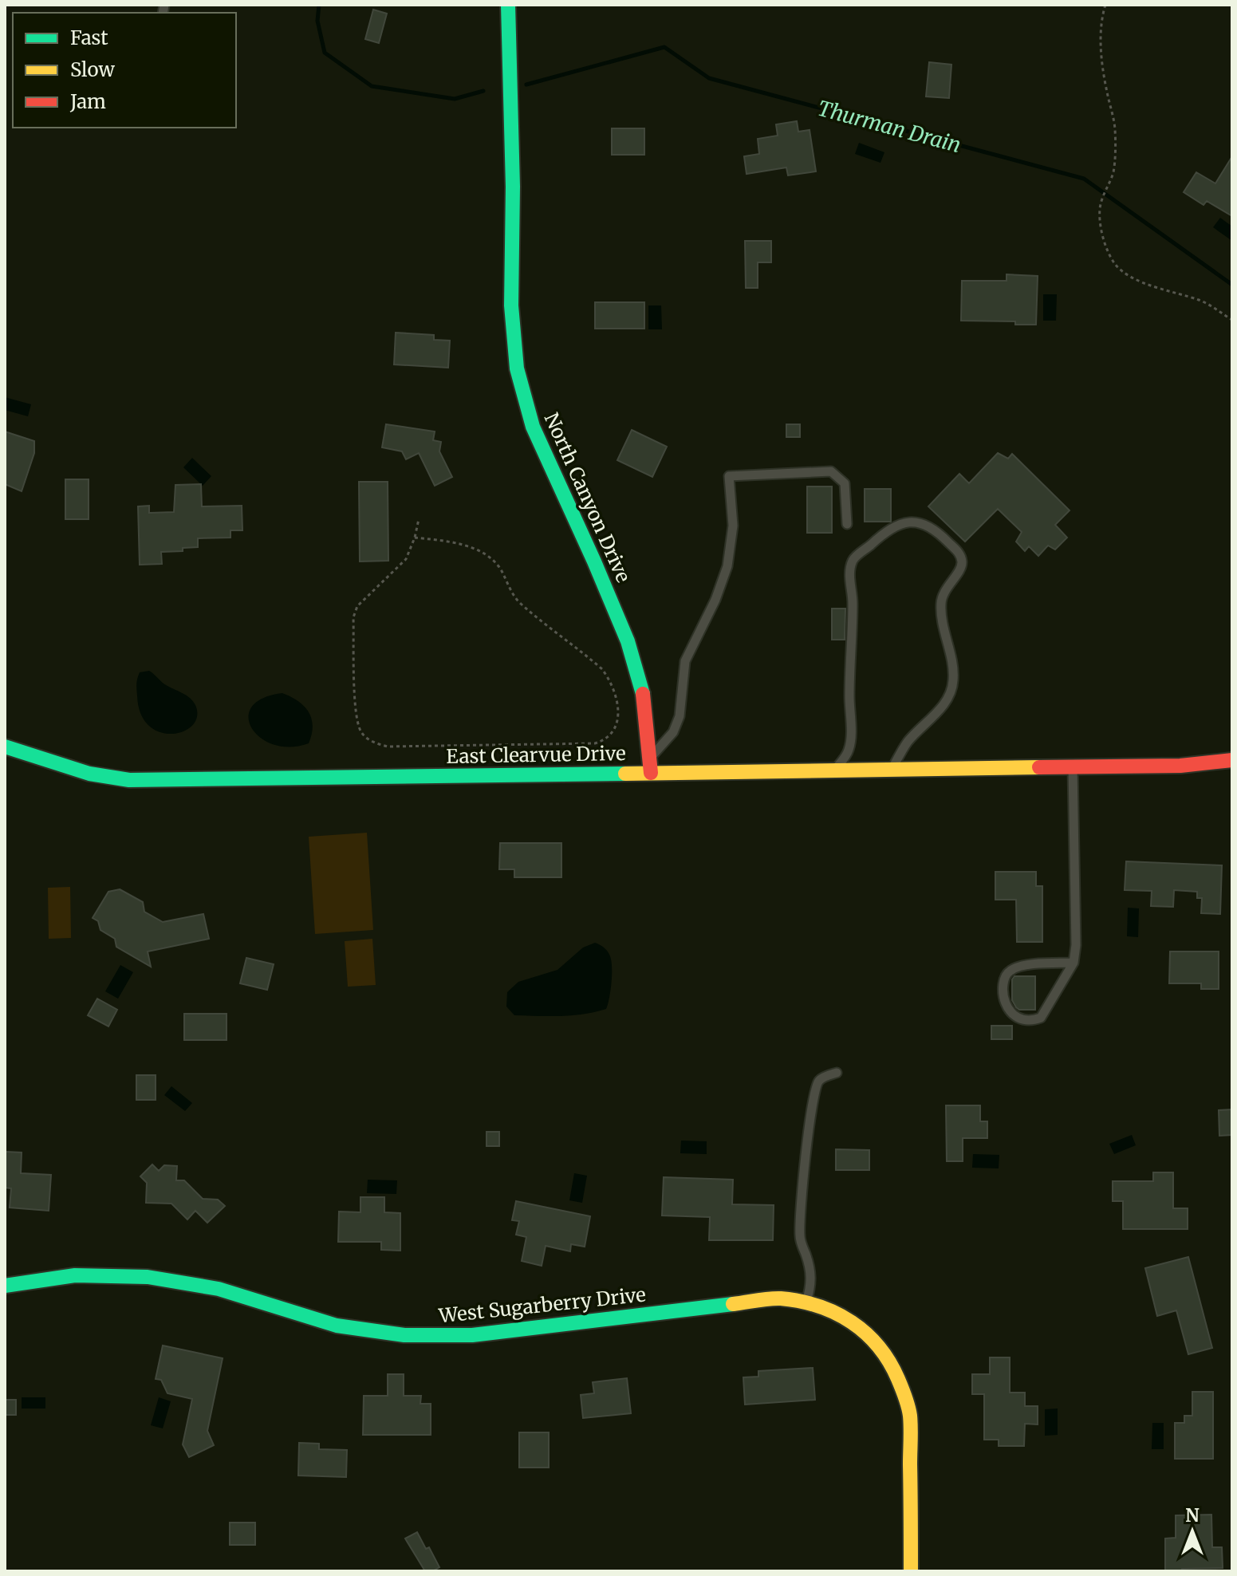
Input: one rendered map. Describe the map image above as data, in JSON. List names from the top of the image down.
{
  "streets": {
    "street": ["North Canyon Drive", "East Clearvue Drive", "West Sugarberry Drive"]
  },
  "crossings": [
    ["North Canyon Drive", "East Clearvue Drive"]
  ],
  "water": ["Thurman Drain"],
  "legend": ["Fast", "Slow", "Jam"],
  "north": "top"
}
